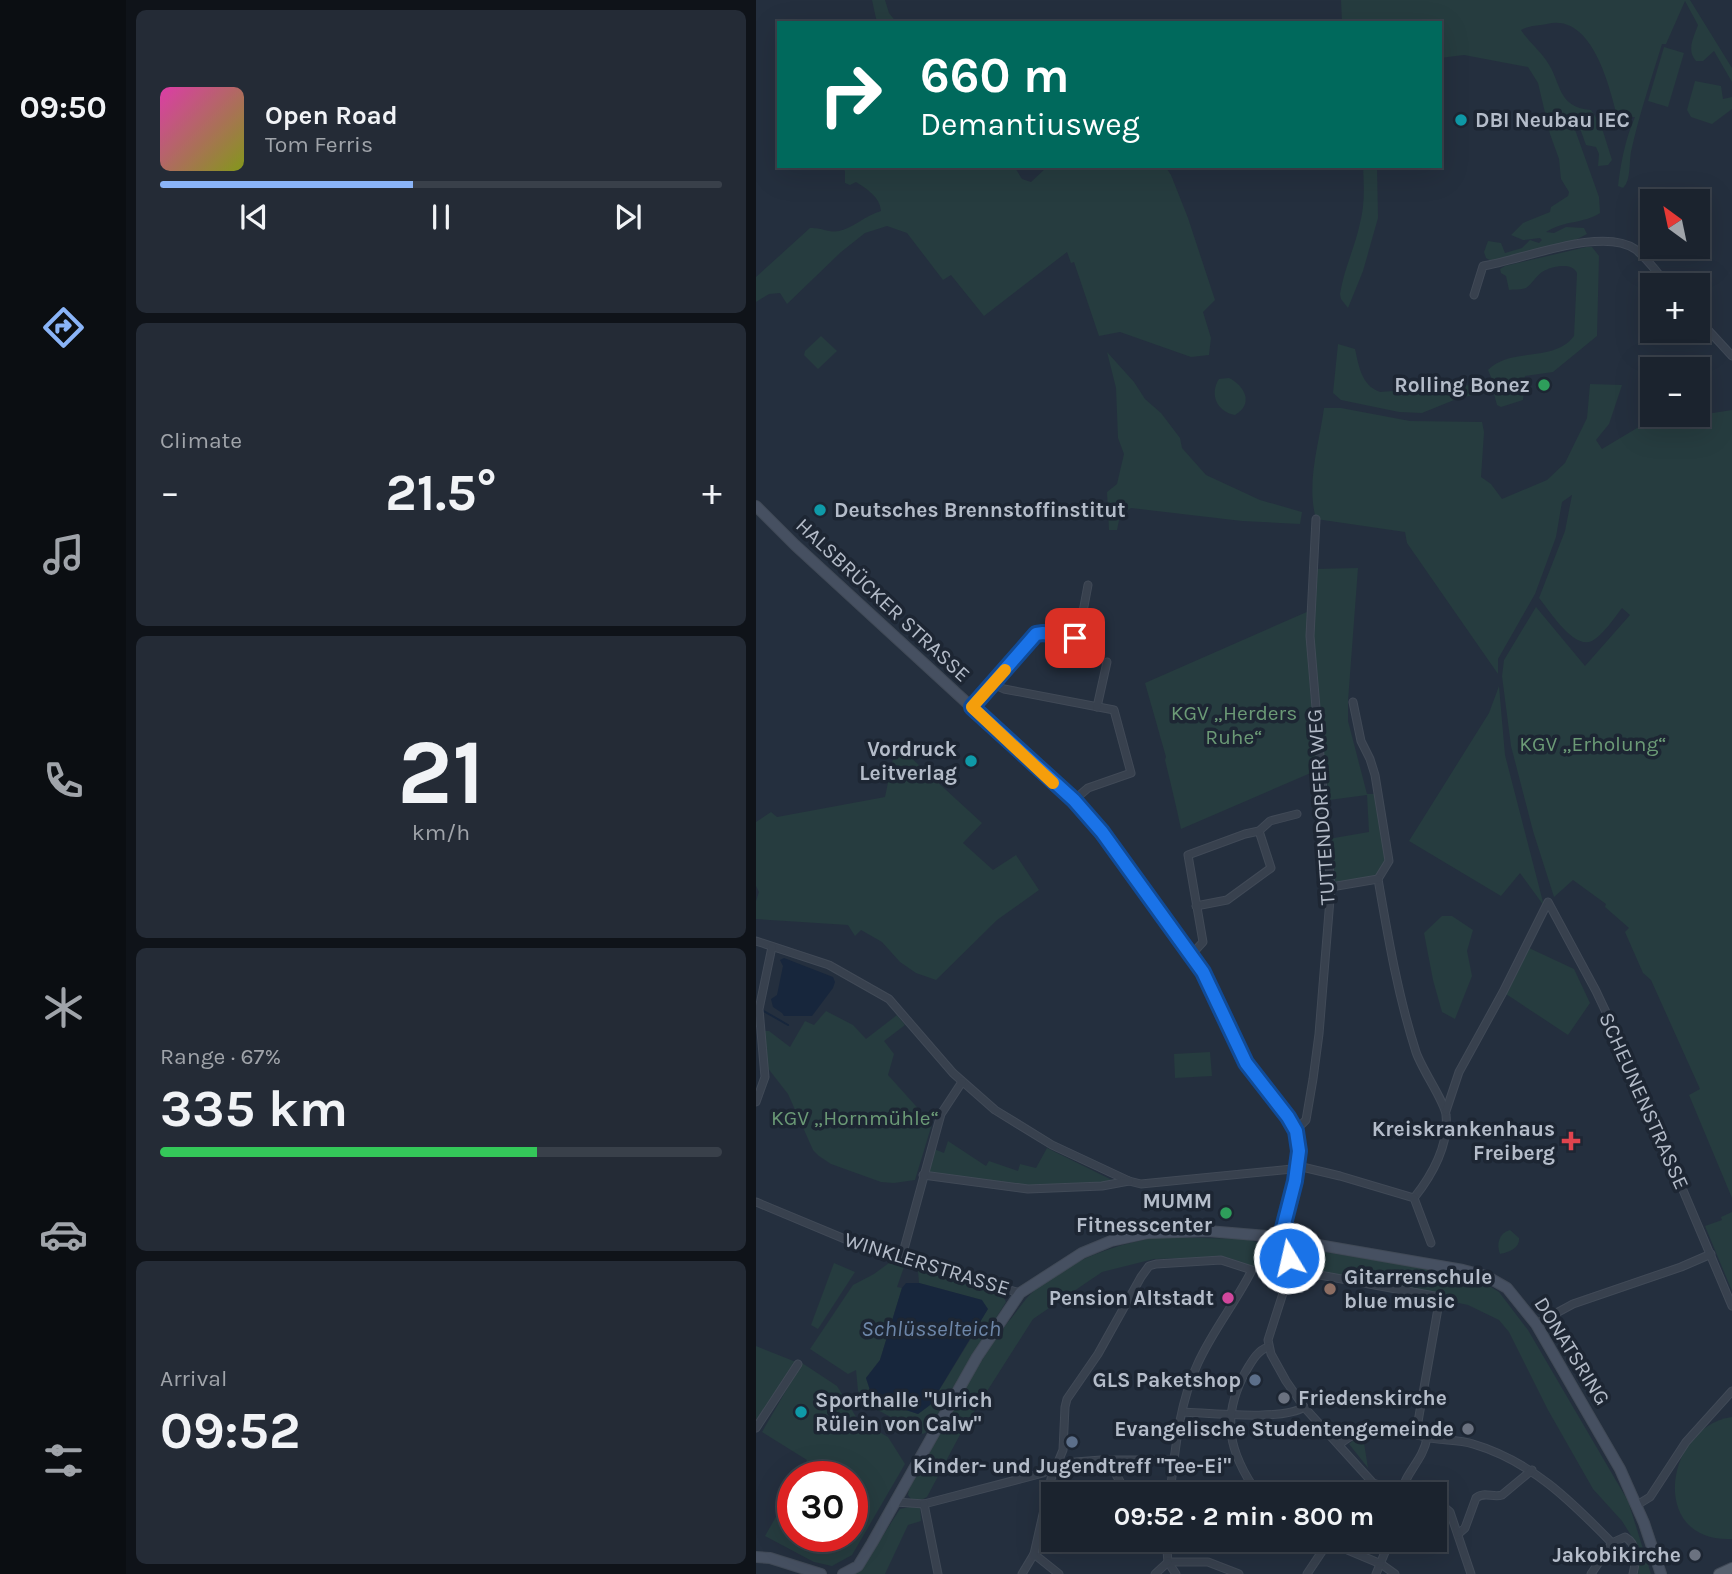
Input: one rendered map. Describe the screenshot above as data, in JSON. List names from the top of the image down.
{
  "streets": {
    "main road": ["HALSBRÜCKER STRASSE", "DONATSRING"],
    "street": ["TUTTENDORFER WEG", "SCHEUNENSTRASSE", "WINKLERSTRASSE"]
  },
  "crossings": [
    ["HALSBRÜCKER STRASSE", "TUTTENDORFER WEG"],
    ["WINKLERSTRASSE", "DONATSRING"]
  ],
  "water": ["Schlüsselteich"],
  "parks": ["KGV „Herders Ruhe“", "KGV „Erholung“", "KGV „Hornmühle“"],
  "places": {
    "other": [
      "DBI Neubau IEC",
      "Rolling Bonez",
      "Deutsches Brennstoffinstitut",
      "Vordruck Leitverlag",
      "MUMM Fitnesscenter",
      "Gitarrenschule blue music",
      "Pension Altstadt",
      "GLS Paketshop",
      "Friedenskirche",
      "Sporthalle \"Ulrich Rülein von Calw\"",
      "Evangelische Studentengemeinde",
      "Kinder- und Jugendtreff \"Tee-Ei\"",
      "Jakobikirche"
    ],
    "health": ["Kreiskrankenhaus Freiberg"]
  },
  "north": "top left",
  "page": {
    "tabs": "09:50",
    "turn": ["660 m", "Demantiusweg"],
    "song": ["Open Road", "Tom Ferris"],
    "map_buttons": ["+", "−"],
    "tile": [
      "Climate",
      ["21", "km/h"],
      ["Range · 67%", "335 km"],
      ["Arrival", "09:52"]
    ],
    "heat": ["−", "21.5°", "+"],
    "limit": "30",
    "trip": "09:52 · 2 min · 800 m"
  }
}
